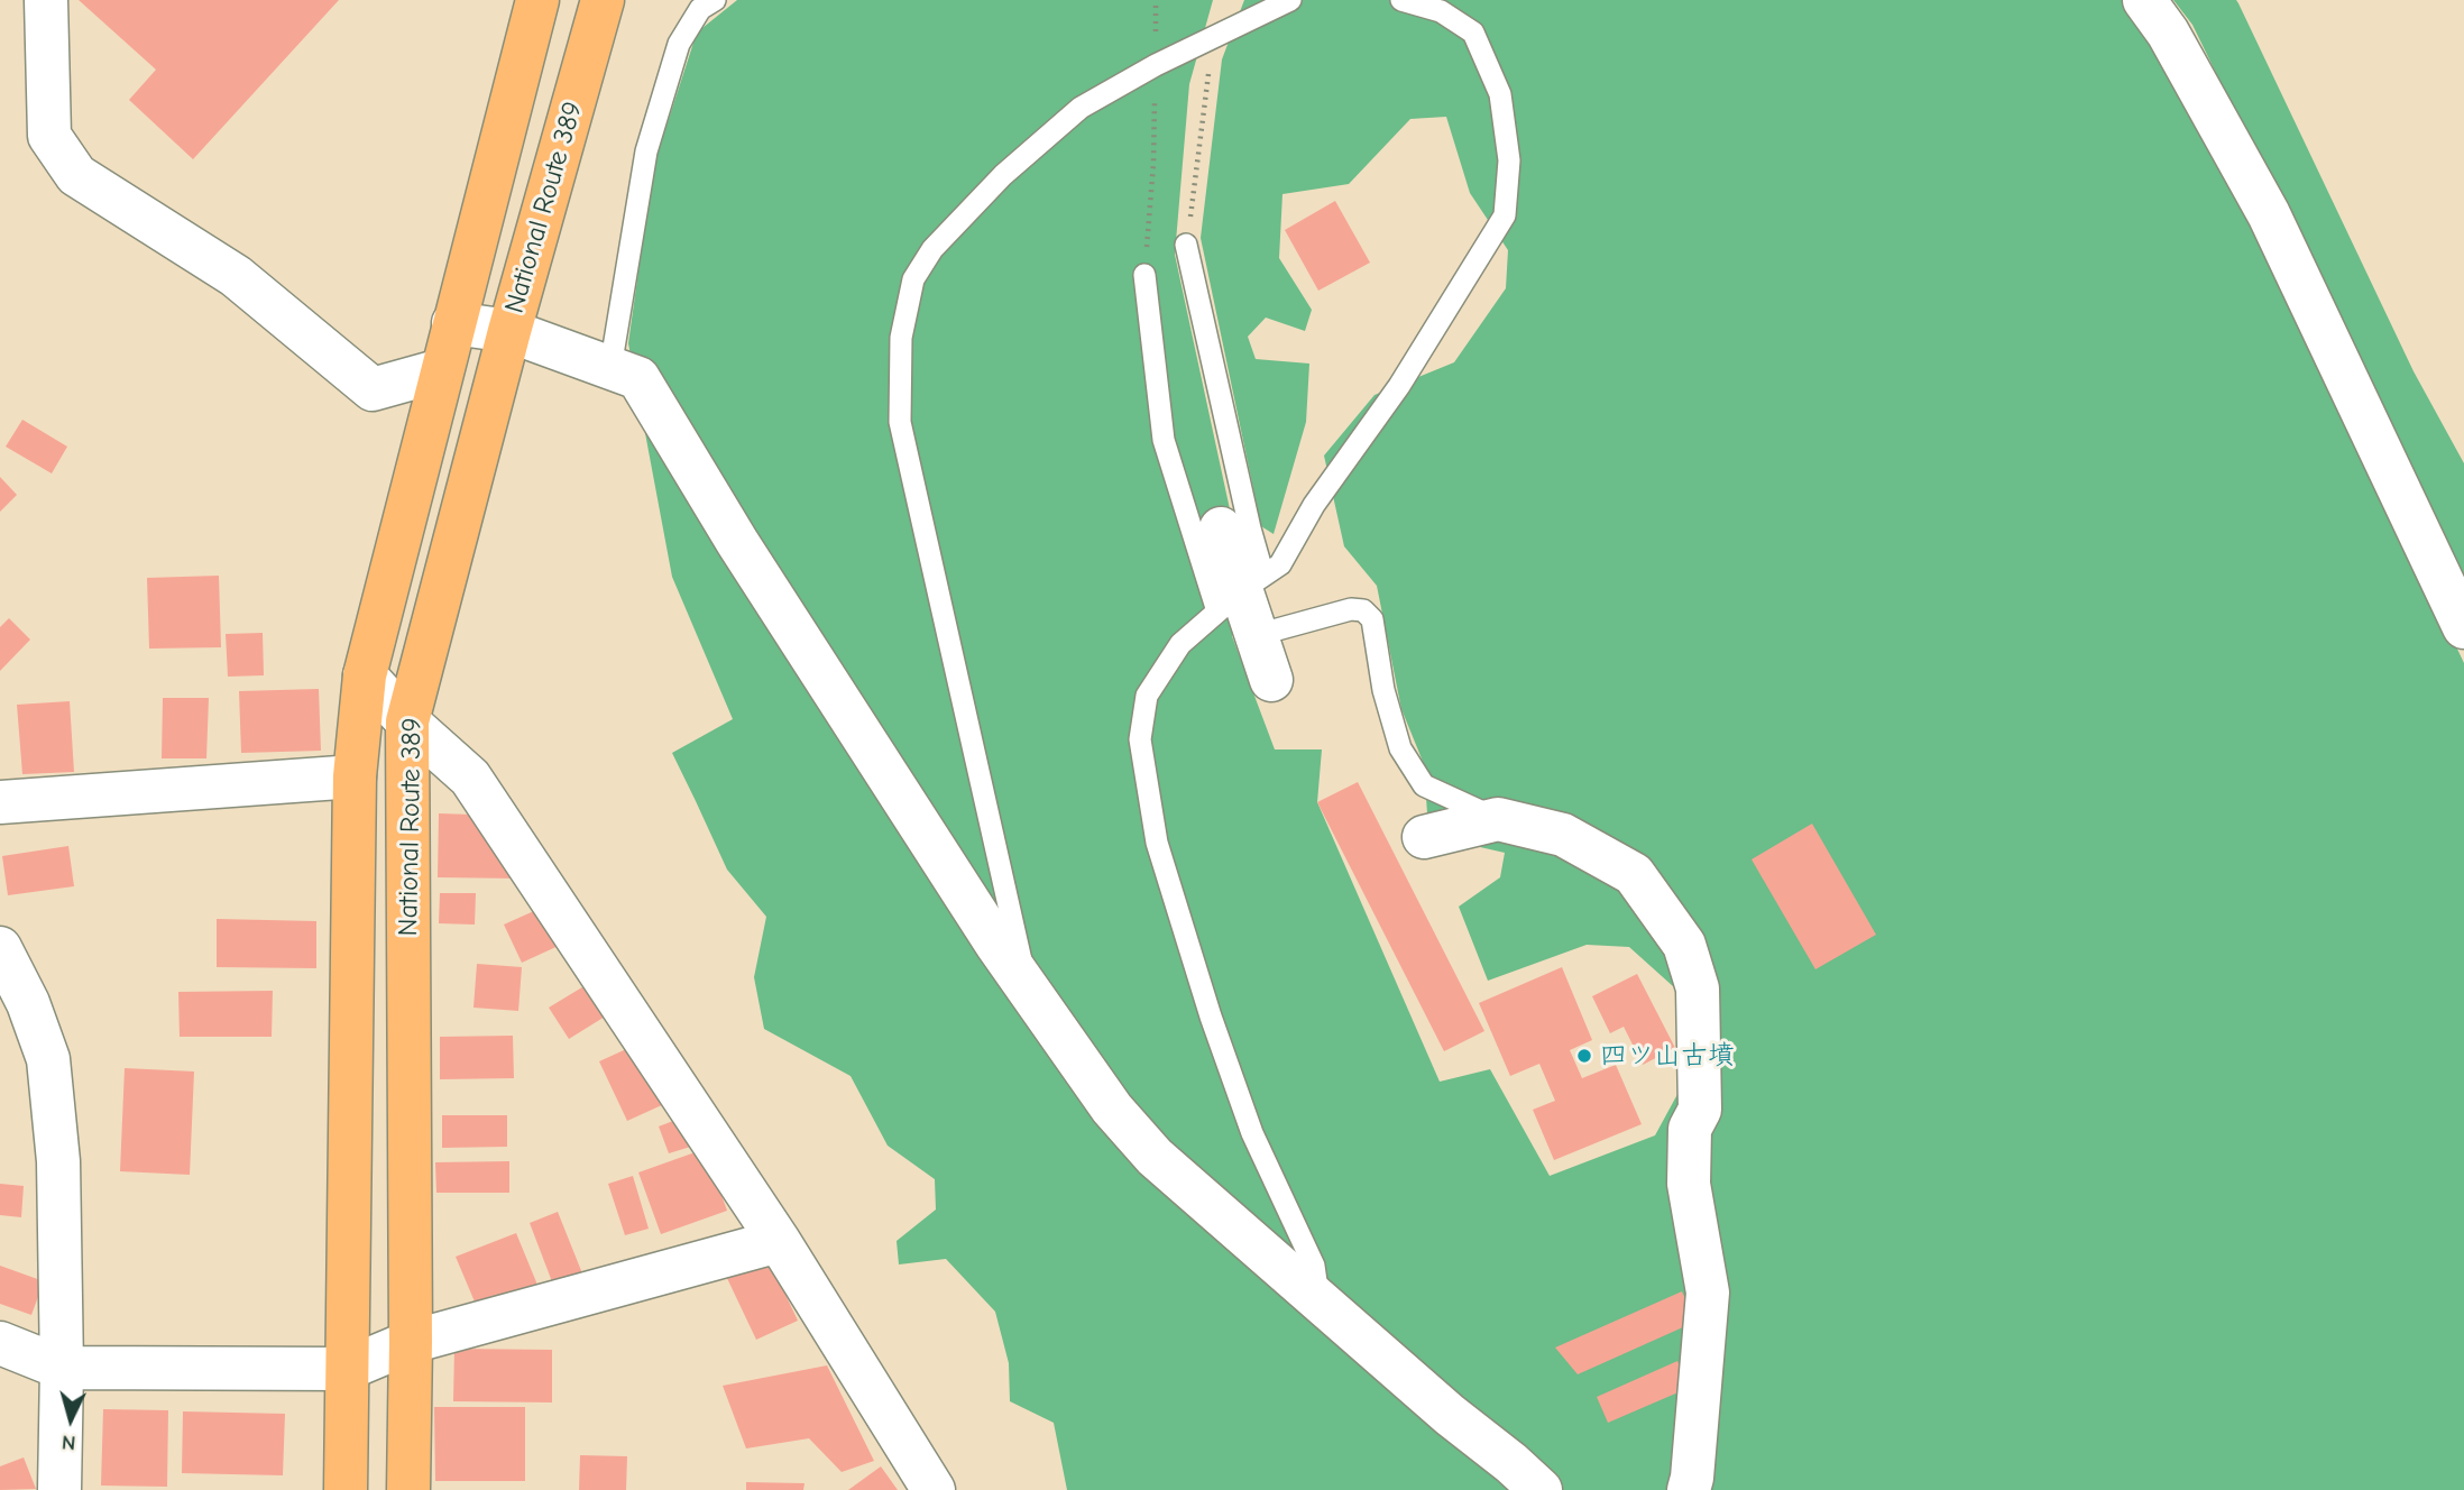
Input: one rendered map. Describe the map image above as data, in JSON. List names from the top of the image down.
{
  "streets": {
    "highway": ["National Route 389"]
  },
  "places": ["四ツ山古墳"],
  "north": "bottom"
}
